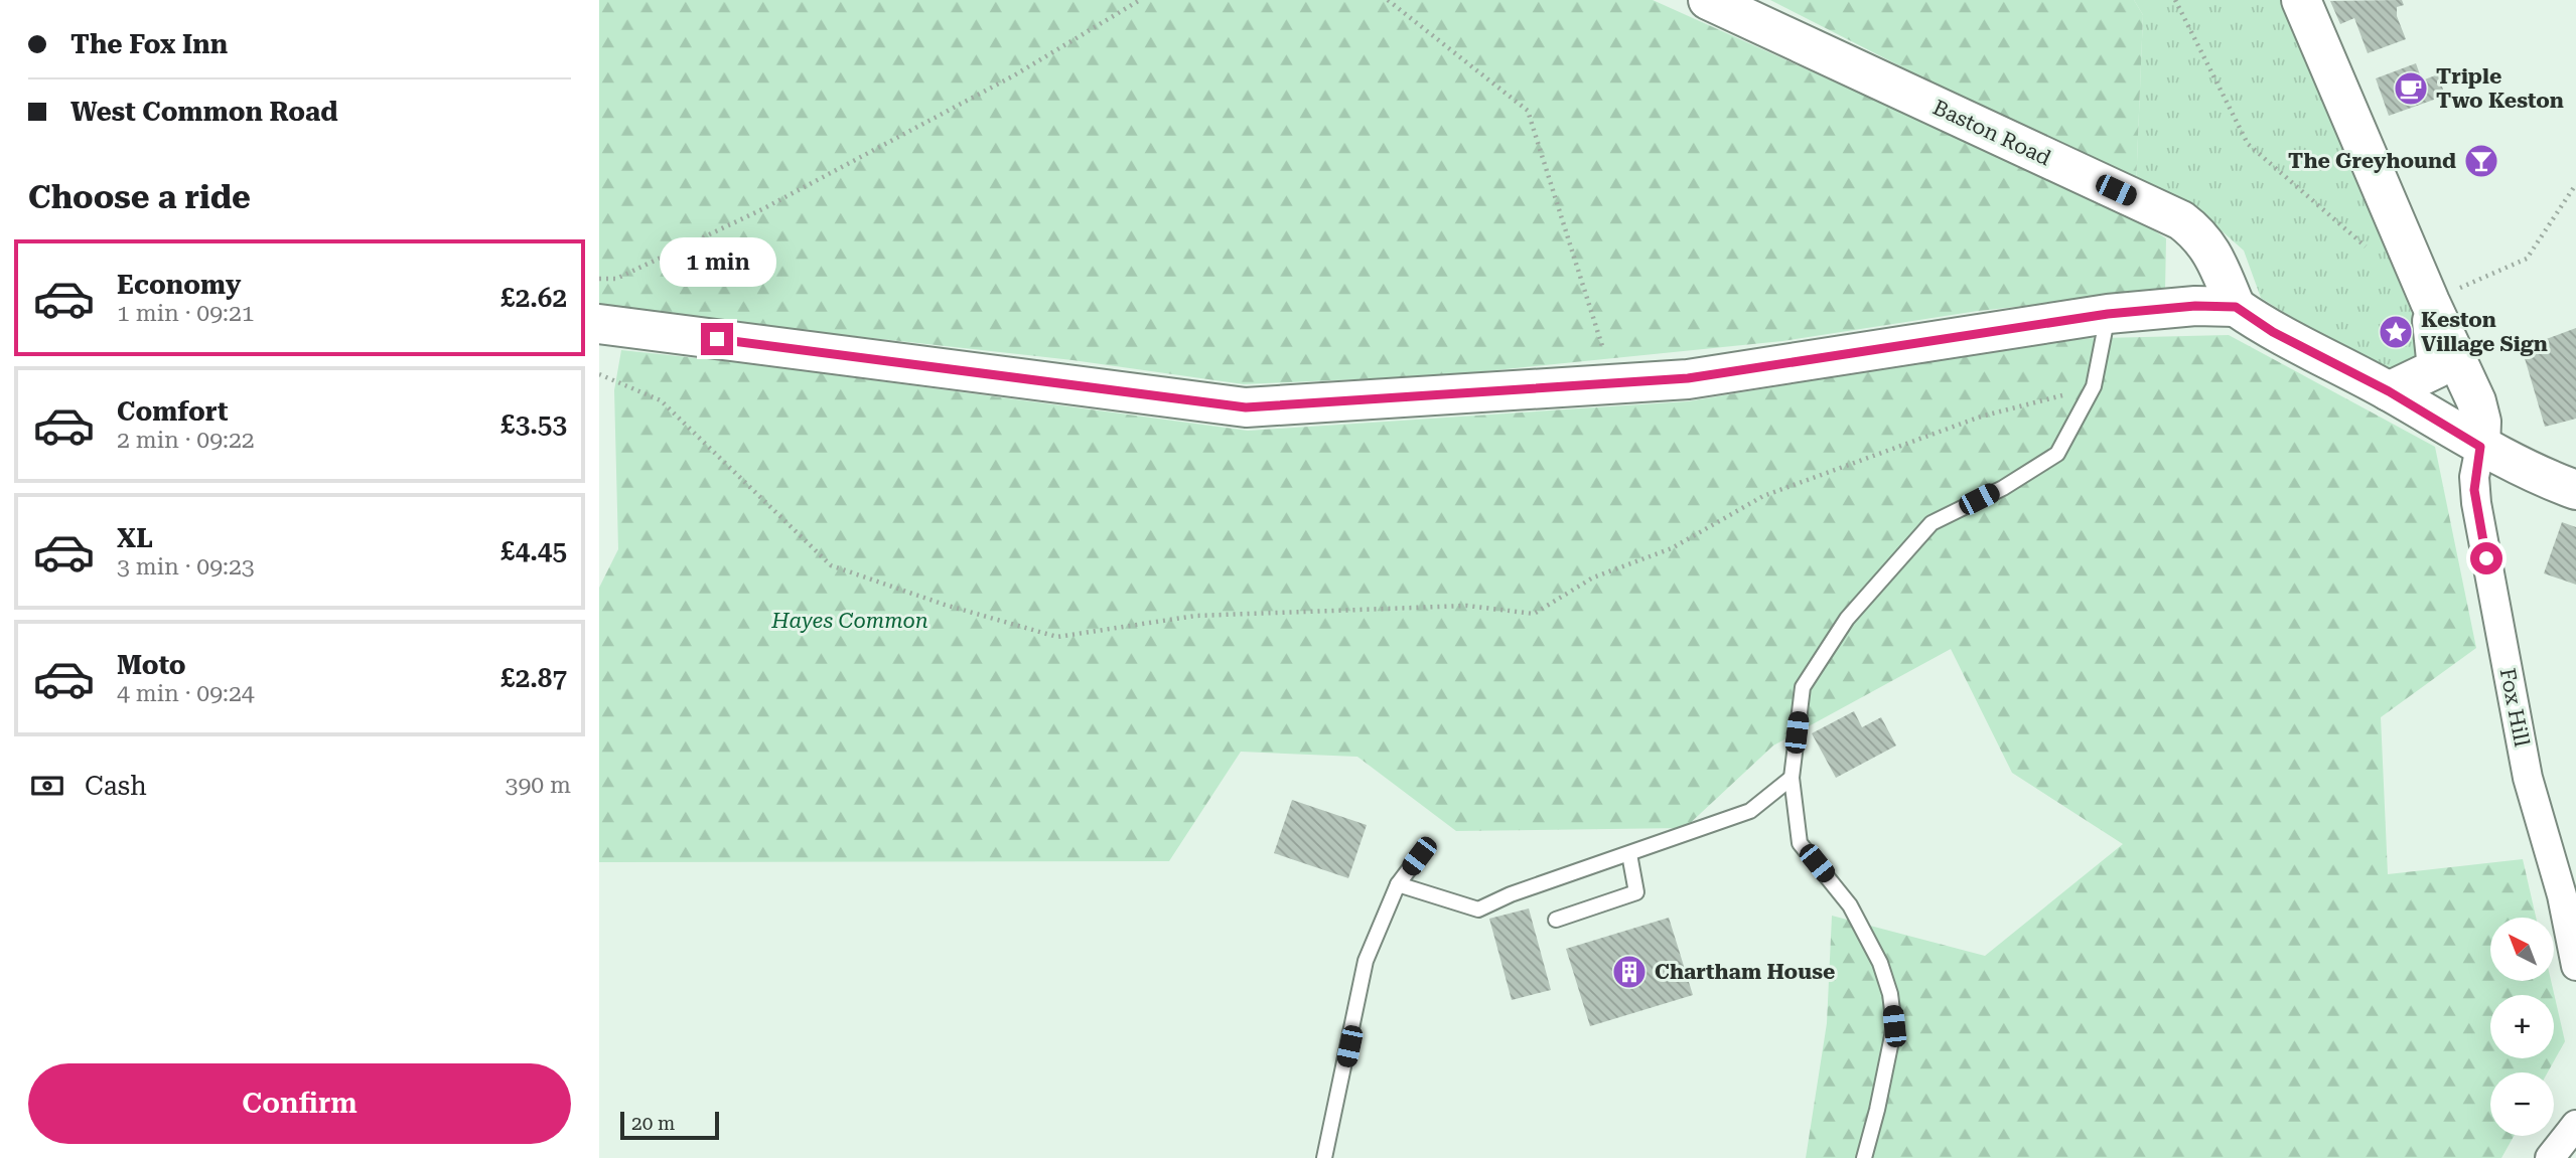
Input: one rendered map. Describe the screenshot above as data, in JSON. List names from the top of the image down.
{
  "streets": {
    "street": ["Baston Road", "Fox Hill"]
  },
  "parks": ["Hayes Common"],
  "places": {
    "cafe": ["Triple Two Keston"],
    "bar": ["The Greyhound"],
    "place": ["Keston Village Sign"],
    "building": ["Chartham House"]
  },
  "scale_bar": "20 m",
  "north": "top left",
  "page": {
    "banner": ["The Fox Inn", "West Common Road"],
    "heading": "Choose a ride",
    "bubble": "1 min",
    "list": [
      {
        "name": "Economy",
        "note": "1 min · 09:21",
        "value": "£2.62"
      },
      {
        "name": "Comfort",
        "note": "2 min · 09:22",
        "value": "£3.53"
      },
      {
        "name": "XL",
        "note": "3 min · 09:23",
        "value": "£4.45"
      },
      {
        "name": "Moto",
        "note": "4 min · 09:24",
        "value": "£2.87"
      }
    ],
    "pay": ["Cash", "390 m"],
    "map_buttons": ["+", "−"],
    "buttons": "Confirm",
    "scale": "20 m"
  }
}
